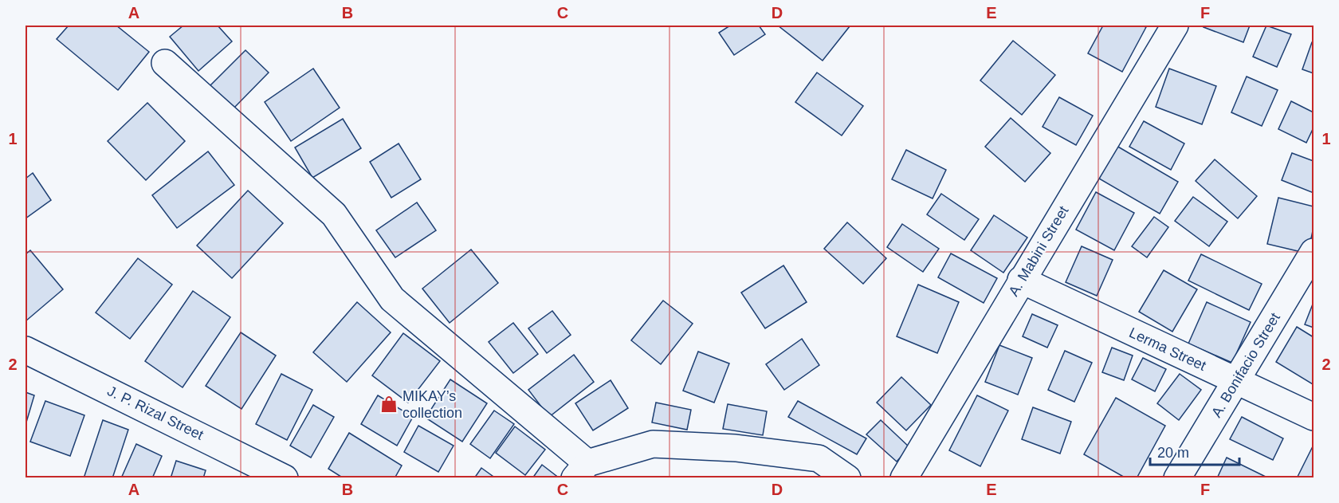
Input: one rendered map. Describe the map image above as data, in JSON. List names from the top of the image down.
{
  "streets": {
    "street": [
      "A. Mabini Street",
      "Lerma Street",
      "A. Bonifacio Street",
      "J. P. Rizal Street"
    ]
  },
  "crossings": [
    ["A. Mabini Street", "Lerma Street"],
    ["Lerma Street", "A. Bonifacio Street"]
  ],
  "places": {
    "shop": ["MIKAY’s collection"]
  },
  "scale_bar": "20 m",
  "grid": {
    "columns": [
      "A",
      "B",
      "C",
      "D",
      "E",
      "F"
    ],
    "rows": ["1", "2"]
  }
}
